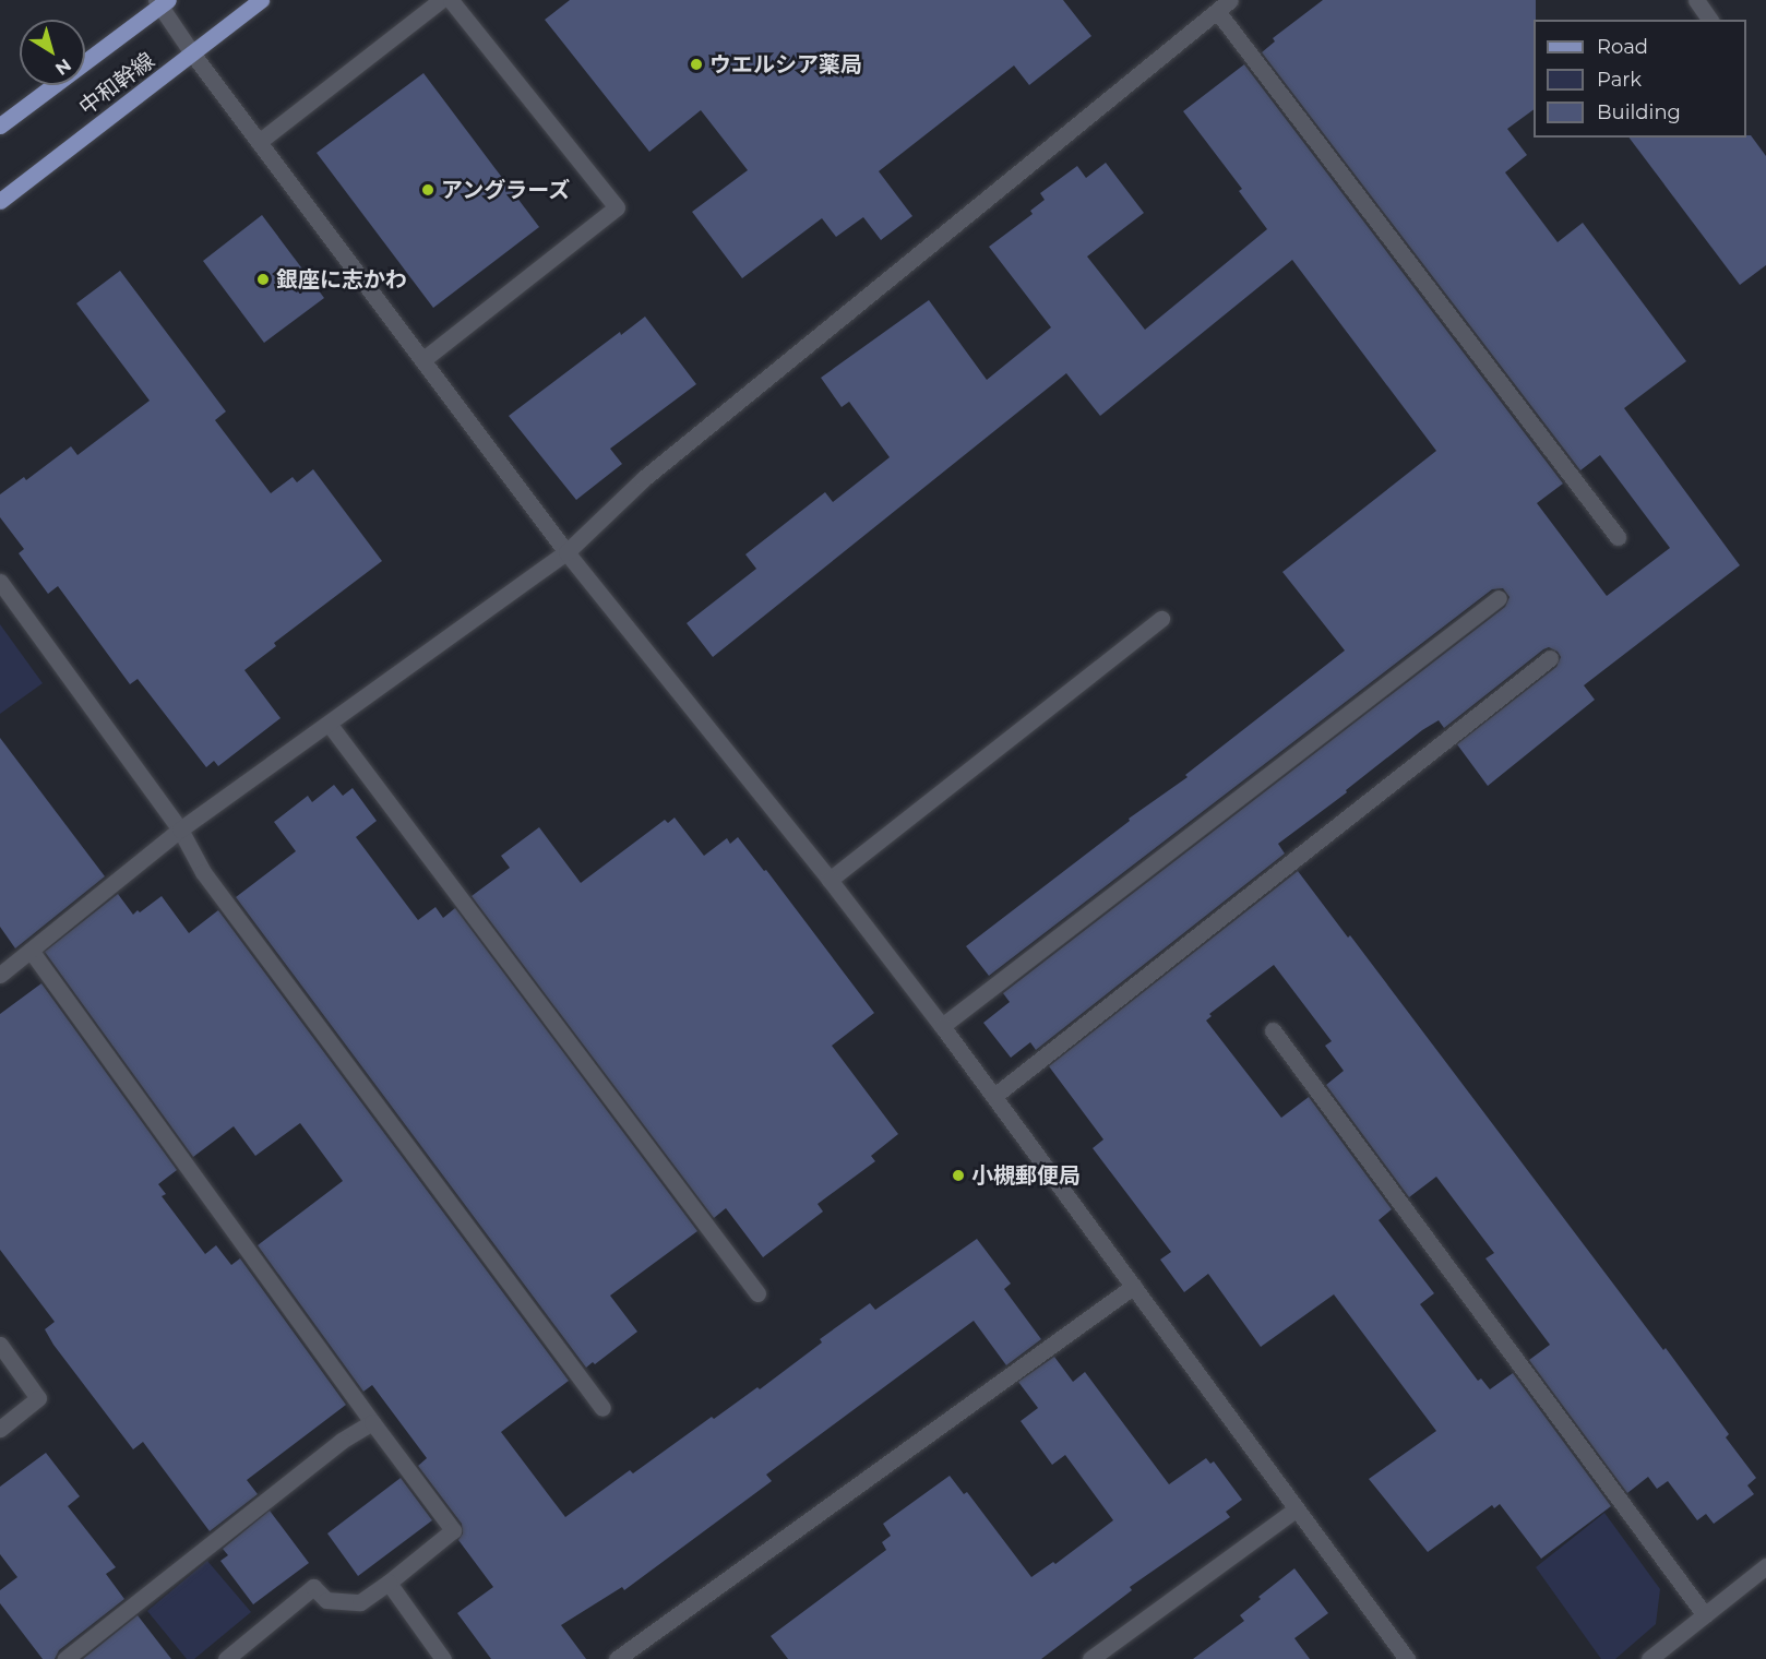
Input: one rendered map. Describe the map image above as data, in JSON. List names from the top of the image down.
{
  "streets": {
    "main road": ["中和幹線"]
  },
  "places": [
    "ウエルシア薬局",
    "アングラーズ",
    "銀座に志かわ",
    "小槻郵便局"
  ],
  "legend": ["Road", "Park", "Building"],
  "north": "bottom right"
}
